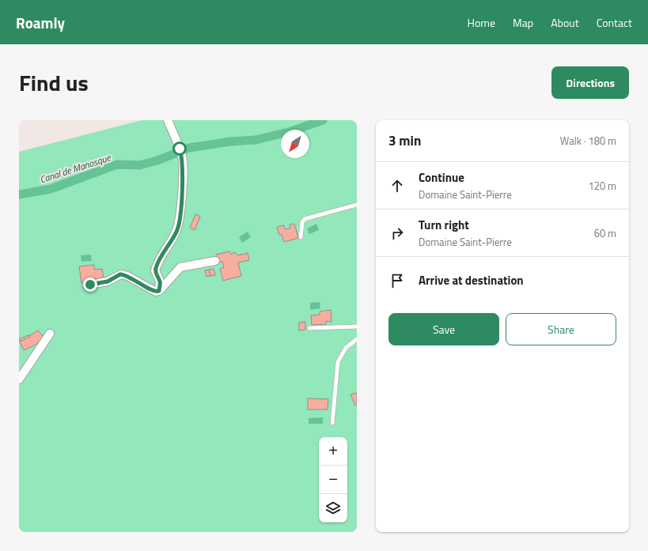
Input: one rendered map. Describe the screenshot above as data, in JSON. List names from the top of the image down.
{
  "water": ["Canal de Manosque"],
  "north": "bottom left",
  "page": {
    "header": "Roamly",
    "nav": [
      "Home",
      "Map",
      "About",
      "Contact"
    ],
    "title": "Find us",
    "buttons": [
      "Directions",
      ["Save", "Share"]
    ],
    "heading": ["3 min", "Walk · 180 m"],
    "list": [
      ["Continue", "Domaine Saint-Pierre", "120 m"],
      ["Turn right", "Domaine Saint-Pierre", "60 m"],
      "Arrive at destination"
    ],
    "map_buttons": ["+", "−"]
  }
}
